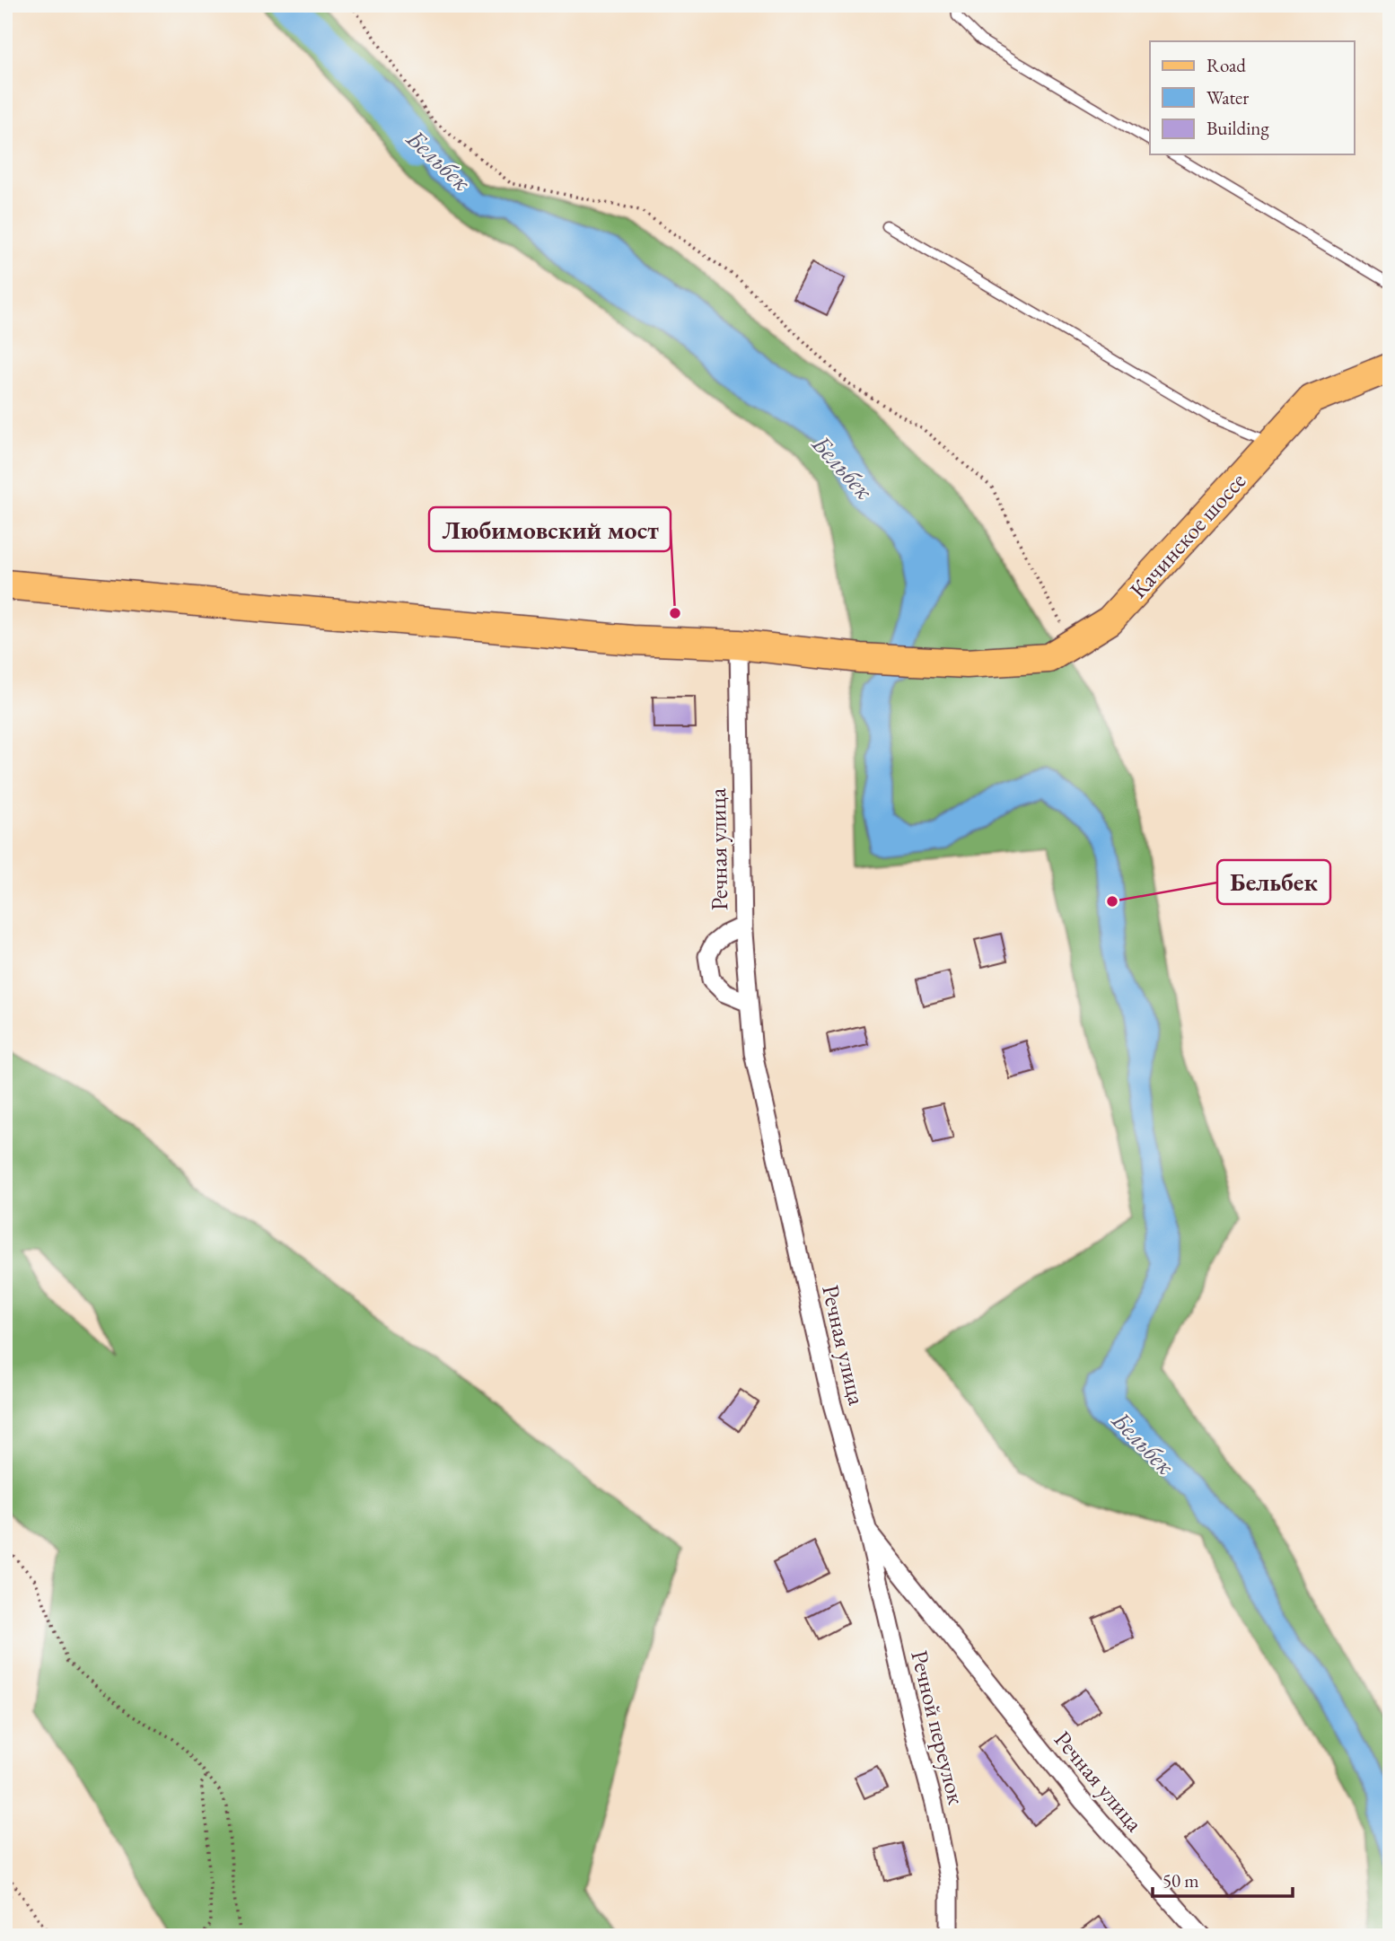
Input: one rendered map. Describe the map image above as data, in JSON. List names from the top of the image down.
{
  "streets": {
    "main road": ["Качинское шоссе"],
    "street": ["Речная улица", "Речной переулок"]
  },
  "crossings": [
    ["Качинское шоссе", "Речная улица"],
    ["Речная улица", "Речной переулок"]
  ],
  "water": ["Бельбек"],
  "places": ["Любимовский мост", "Бельбек"],
  "legend": ["Road", "Water", "Building"],
  "scale_bar": "50 m"
}
